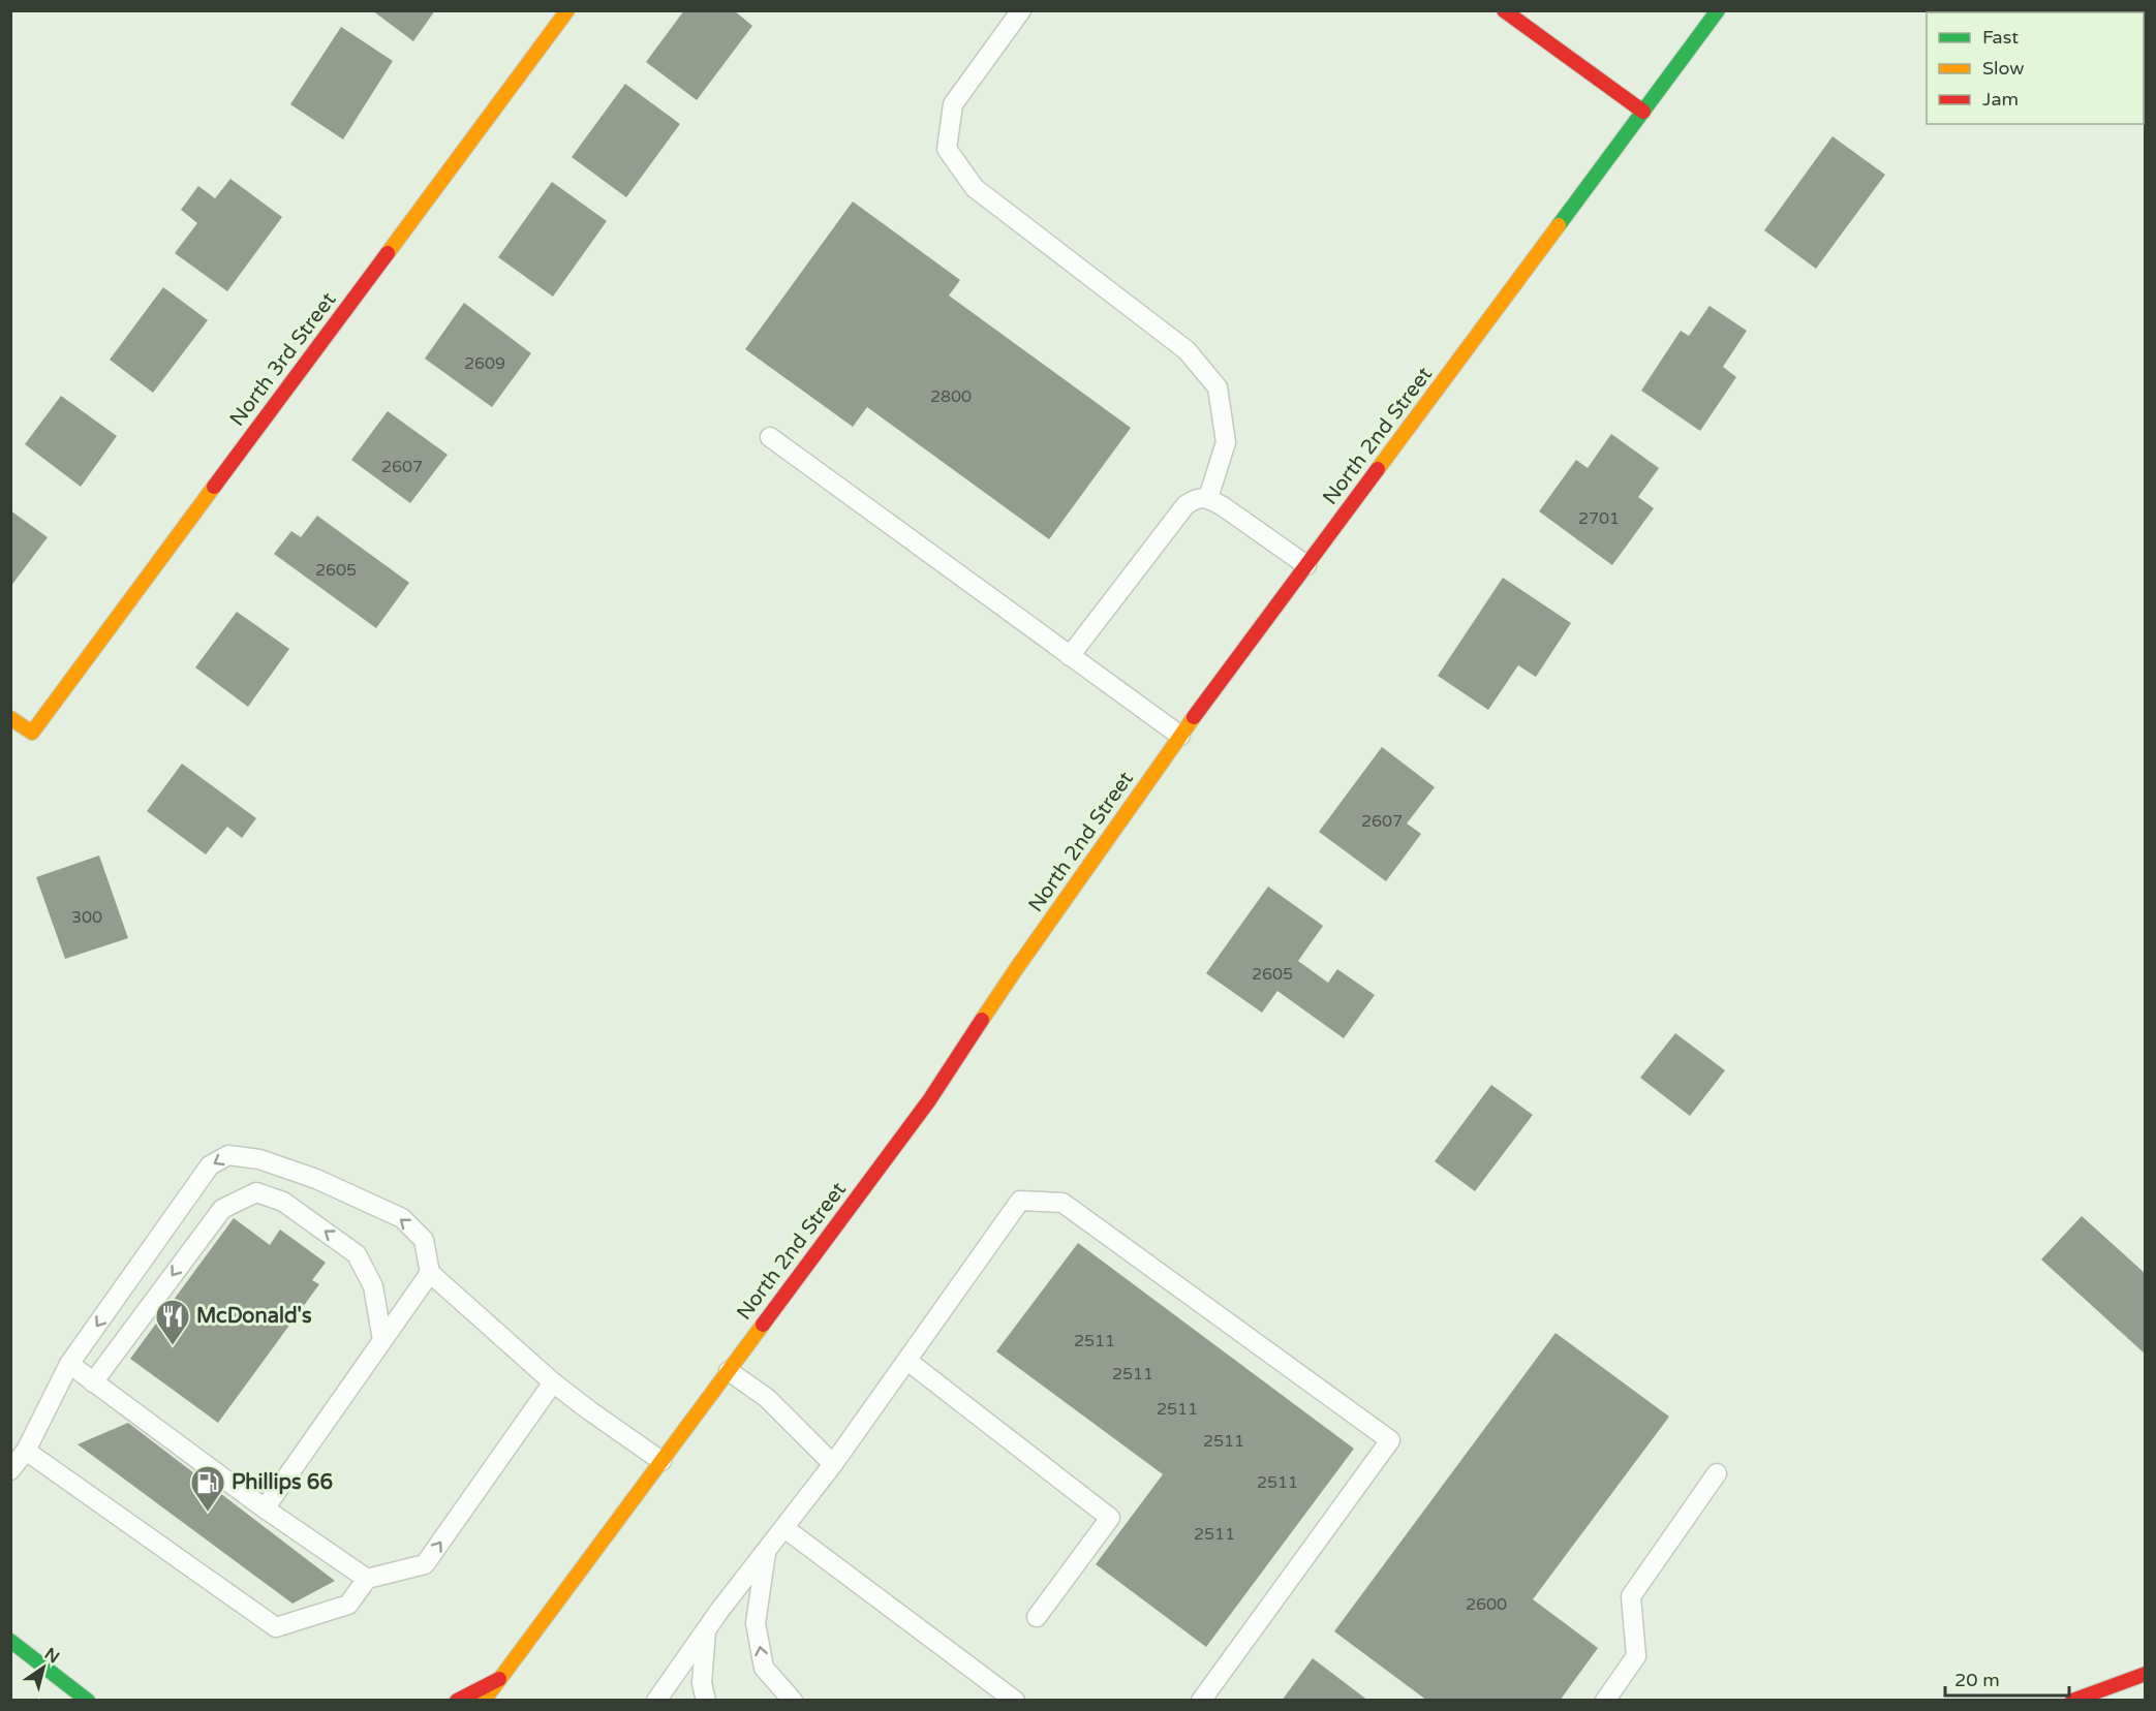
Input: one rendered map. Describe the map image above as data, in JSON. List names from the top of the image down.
{
  "streets": {
    "main road": ["North 3rd Street", "North 2nd Street"]
  },
  "places": {
    "restaurant": ["McDonald's"],
    "fuel station": ["Phillips 66"]
  },
  "house_numbers": [
    "2609",
    "2800",
    "2607",
    "2701",
    "2605",
    "2607",
    "300",
    "2605",
    "2511",
    "2511",
    "2511",
    "2511",
    "2511",
    "2511",
    "2600"
  ],
  "legend": ["Fast", "Slow", "Jam"],
  "scale_bar": "20 m",
  "north": "top right"
}
